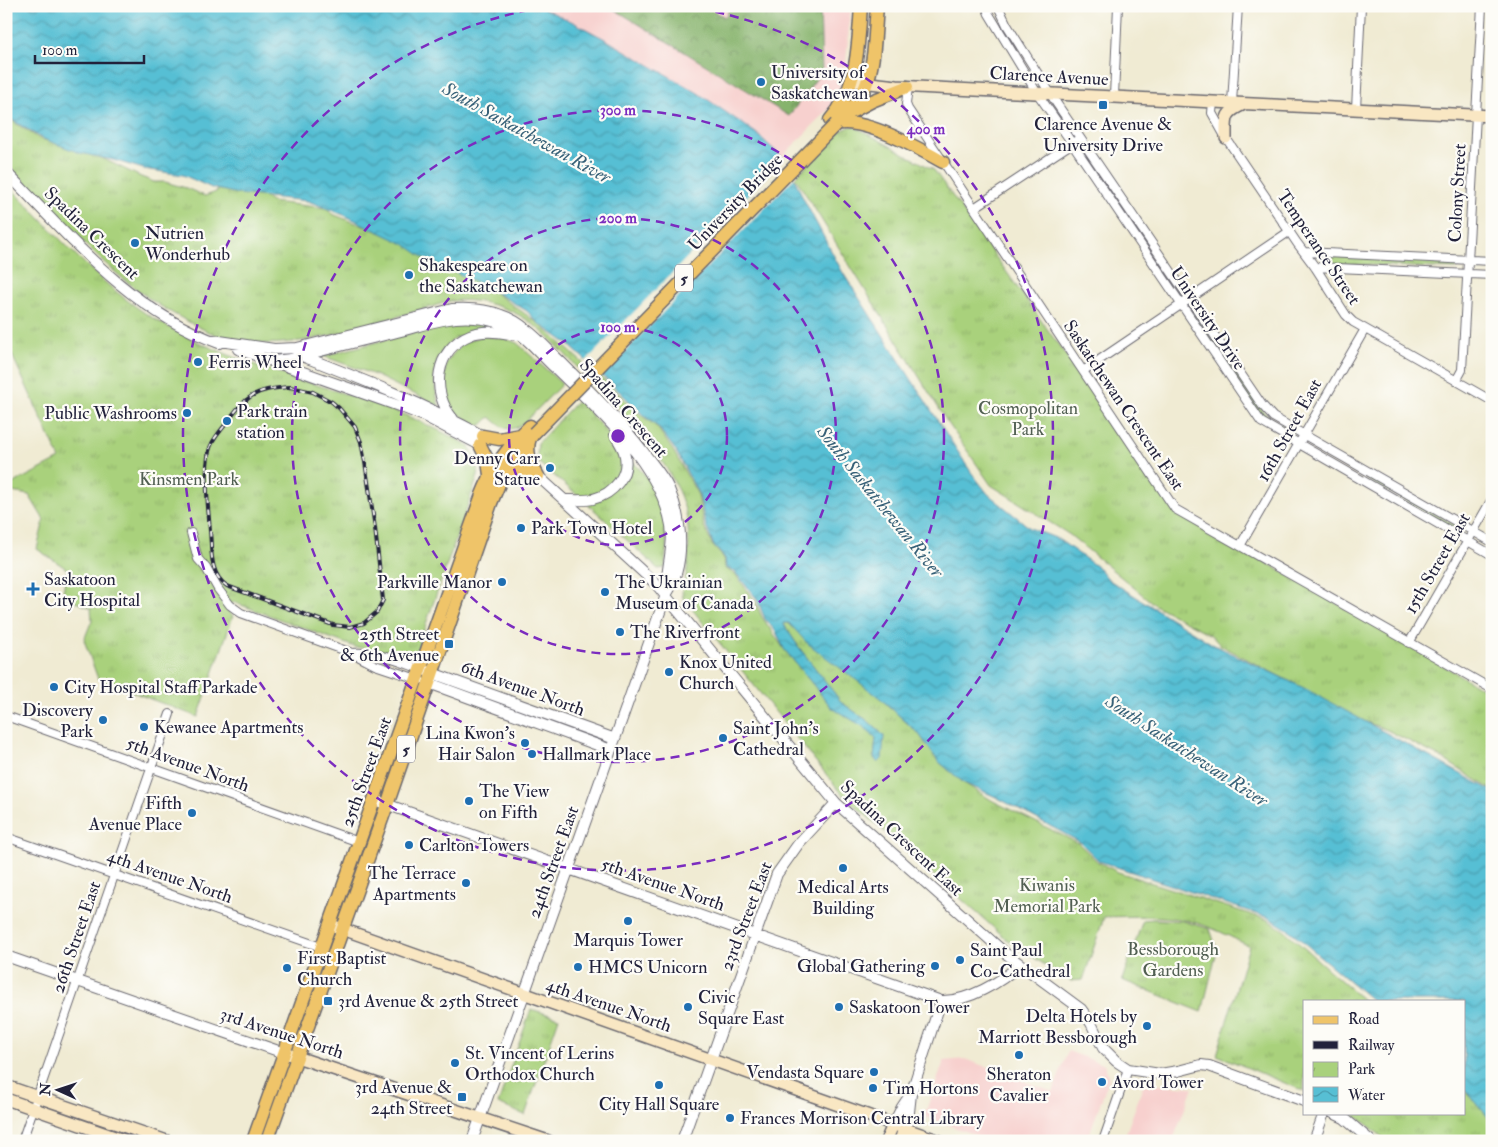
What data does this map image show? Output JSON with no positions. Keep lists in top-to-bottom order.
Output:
{
  "streets": {
    "main road": [
      "Clarence Avenue",
      "University Bridge",
      "5",
      "25th Street East",
      "4th Avenue North",
      "3rd Avenue North"
    ],
    "street": [
      "Colony Street",
      "Spadina Crescent",
      "Temperance Street",
      "University Drive",
      "Saskatchewan Crescent East",
      "16th Street East",
      "15th Street East",
      "6th Avenue North",
      "5th Avenue North",
      "Spadina Crescent East",
      "24th Street East",
      "23rd Street East",
      "26th Street East"
    ]
  },
  "crossings": [
    ["Clarence Avenue", "Colony Street"],
    ["Clarence Avenue", "Temperance Street"],
    ["Clarence Avenue", "5"],
    ["Clarence Avenue", "University Drive"],
    ["Clarence Avenue", "Saskatchewan Crescent East"],
    ["Colony Street", "Temperance Street"],
    ["University Bridge", "5"],
    ["University Bridge", "25th Street East"],
    ["Spadina Crescent", "Spadina Crescent East"],
    ["Spadina Crescent", "24th Street East"],
    ["Temperance Street", "16th Street East"],
    ["University Drive", "16th Street East"],
    ["University Drive", "15th Street East"],
    ["Saskatchewan Crescent East", "16th Street East"],
    ["Saskatchewan Crescent East", "15th Street East"],
    ["6th Avenue North", "25th Street East"],
    ["6th Avenue North", "24th Street East"],
    ["5th Avenue North", "25th Street East"],
    ["5th Avenue North", "24th Street East"],
    ["5th Avenue North", "23rd Street East"],
    ["5th Avenue North", "26th Street East"],
    ["25th Street East", "4th Avenue North"],
    ["25th Street East", "3rd Avenue North"],
    ["Spadina Crescent East", "24th Street East"],
    ["Spadina Crescent East", "23rd Street East"],
    ["24th Street East", "4th Avenue North"],
    ["24th Street East", "3rd Avenue North"],
    ["4th Avenue North", "23rd Street East"],
    ["4th Avenue North", "26th Street East"],
    ["26th Street East", "3rd Avenue North"]
  ],
  "water": ["South Saskatchewan River"],
  "parks": [
    "Cosmopolitan Park",
    "Kinsmen Park",
    "Kiwanis Memorial Park",
    "Bessborough Gardens"
  ],
  "places": {
    "other": [
      "University of Saskatchewan",
      "Nutrien Wonderhub",
      "Shakespeare on the Saskatchewan",
      "Ferris Wheel",
      "Public Washrooms",
      "Park train station",
      "Denny Carr Statue",
      "Park Town Hotel",
      "Parkville Manor",
      "The Ukrainian Museum of Canada",
      "The Riverfront",
      "Knox United Church",
      "City Hospital Staff Parkade",
      "Discovery Park",
      "Kewanee Apartments",
      "Saint John's Cathedral",
      "Lina Kwon's Hair Salon",
      "Hallmark Place",
      "The View on Fifth",
      "Fifth Avenue Place",
      "Carlton Towers",
      "Medical Arts Building",
      "The Terrace Apartments",
      "Marquis Tower",
      "Saint Paul Co-Cathedral",
      "Global Gathering",
      "HMCS Unicorn",
      "First Baptist Church",
      "Civic Square East",
      "Saskatoon Tower",
      "Delta Hotels by Marriott Bessborough",
      "Sheraton Cavalier",
      "St. Vincent of Lerins Orthodox Church",
      "Vendasta Square",
      "Avord Tower",
      "City Hall Square",
      "Tim Hortons",
      "Frances Morrison Central Library"
    ],
    "transit": [
      "Clarence Avenue & University Drive",
      "25th Street & 6th Avenue",
      "3rd Avenue & 25th Street",
      "3rd Avenue & 24th Street"
    ],
    "health": ["Saskatoon City Hospital"]
  },
  "legend": [
    "Road",
    "Railway",
    "Park",
    "Water"
  ],
  "scale_bar": "100 m",
  "north": "left",
  "rings": [
    "300 m",
    "400 m",
    "200 m",
    "100 m"
  ]
}
